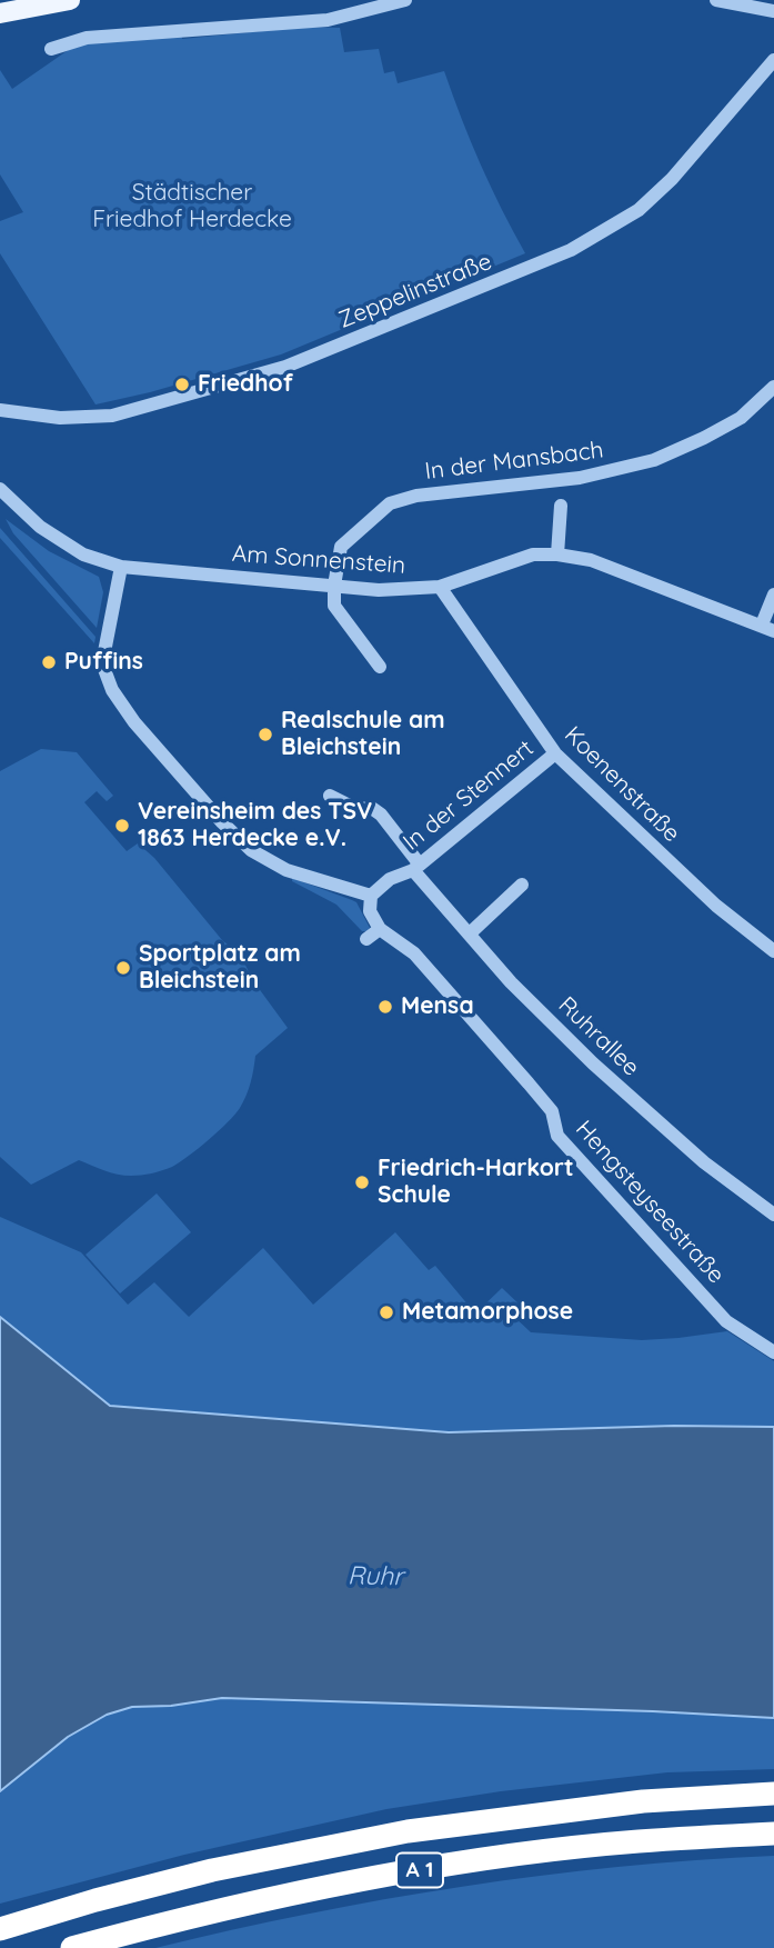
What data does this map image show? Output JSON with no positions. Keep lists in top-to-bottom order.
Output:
{
  "streets": {
    "highway": ["A 1"],
    "street": [
      "Zeppelinstraße",
      "In der Mansbach",
      "Am Sonnenstein",
      "Koenenstraße",
      "In der Stennert",
      "Ruhrallee",
      "Hengsteyseestraße"
    ]
  },
  "crossings": [
    ["In der Mansbach", "Am Sonnenstein"],
    ["Am Sonnenstein", "Koenenstraße"],
    ["Koenenstraße", "In der Stennert"],
    ["In der Stennert", "Ruhrallee"]
  ],
  "water": ["Ruhr"],
  "parks": ["Städtischer Friedhof Herdecke"],
  "places": [
    "Friedhof",
    "Puffins",
    "Realschule am Bleichstein",
    "Vereinsheim des TSV 1863 Herdecke e.V.",
    "Sportplatz am Bleichstein",
    "Mensa",
    "Friedrich-Harkort Schule",
    "Metamorphose"
  ]
}
